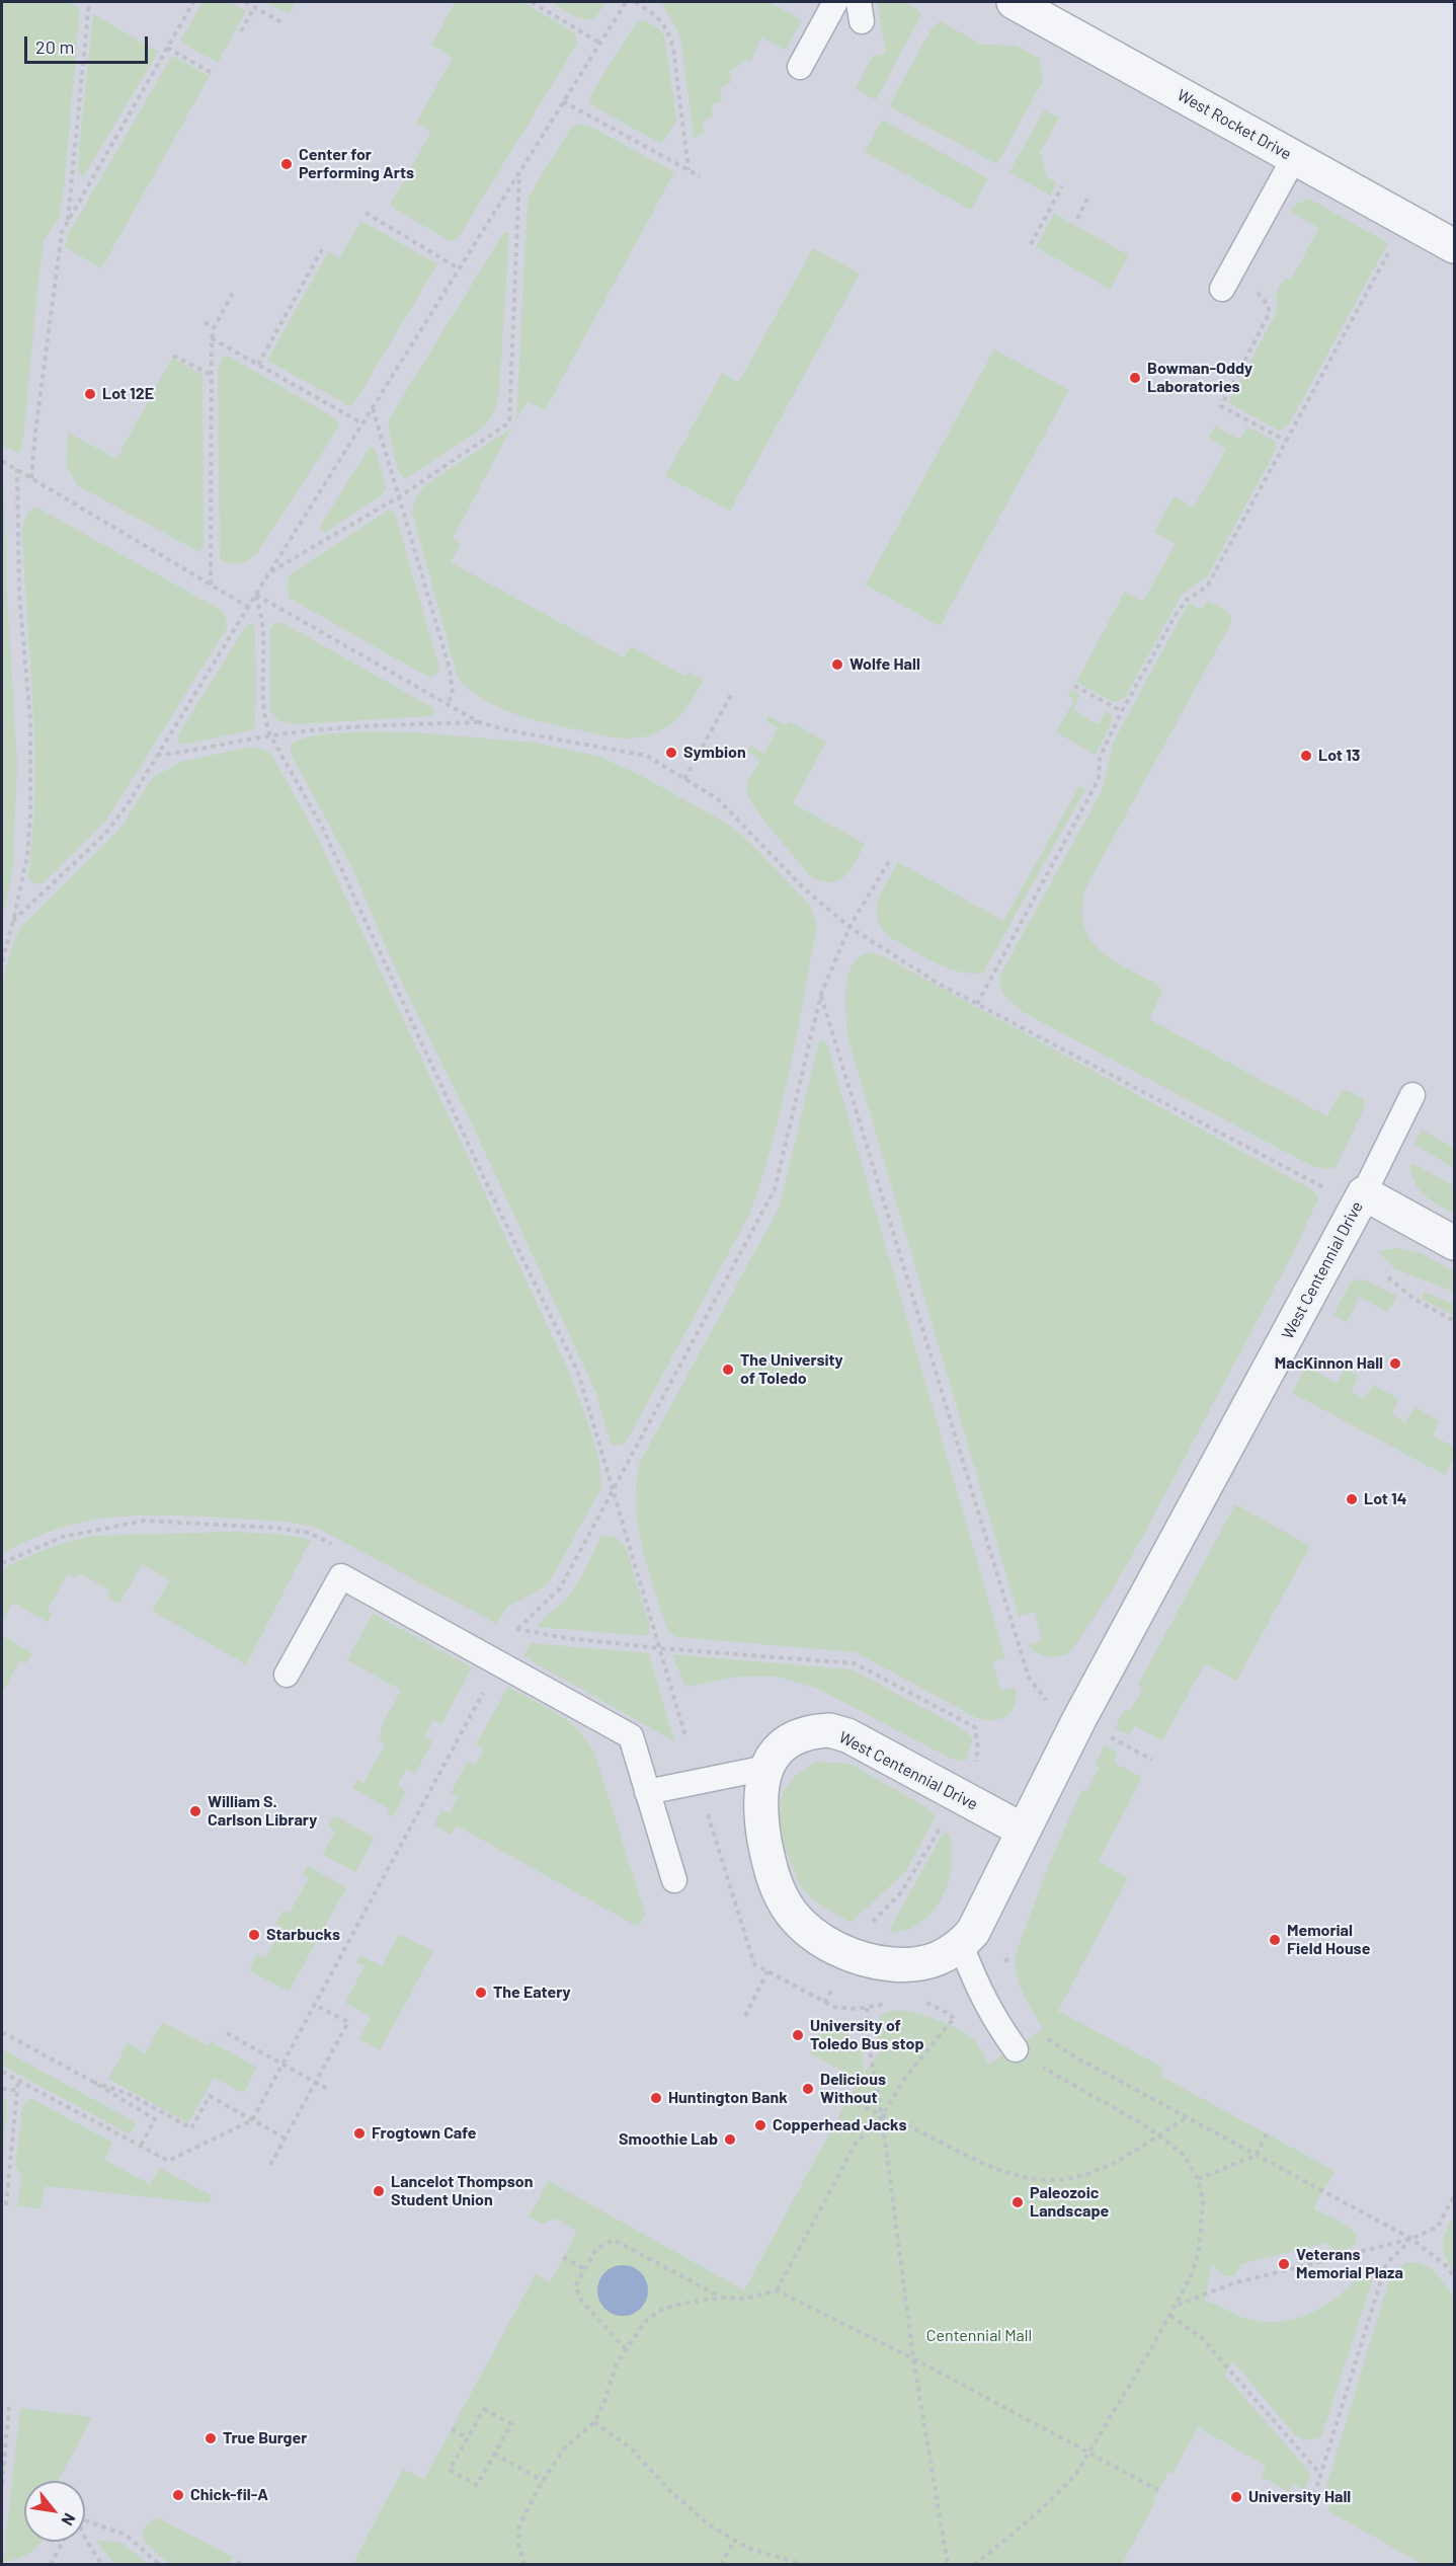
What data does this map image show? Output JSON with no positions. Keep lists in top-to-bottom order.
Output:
{
  "streets": {
    "street": ["West Rocket Drive", "West Centennial Drive"]
  },
  "parks": ["Centennial Mall"],
  "places": [
    "Center for Performing Arts",
    "Bowman-Oddy Laboratories",
    "Lot 12E",
    "Wolfe Hall",
    "Symbion",
    "Lot 13",
    "MacKinnon Hall",
    "The University of Toledo",
    "Lot 14",
    "William S. Carlson Library",
    "Starbucks",
    "Memorial Field House",
    "The Eatery",
    "University of Toledo Bus stop",
    "Delicious Without",
    "Huntington Bank",
    "Copperhead Jacks",
    "Frogtown Cafe",
    "Smoothie Lab",
    "Lancelot Thompson Student Union",
    "Paleozoic Landscape",
    "Veterans Memorial Plaza",
    "True Burger",
    "Chick-fil-A",
    "University Hall"
  ],
  "scale_bar": "20 m",
  "north": "bottom right"
}
